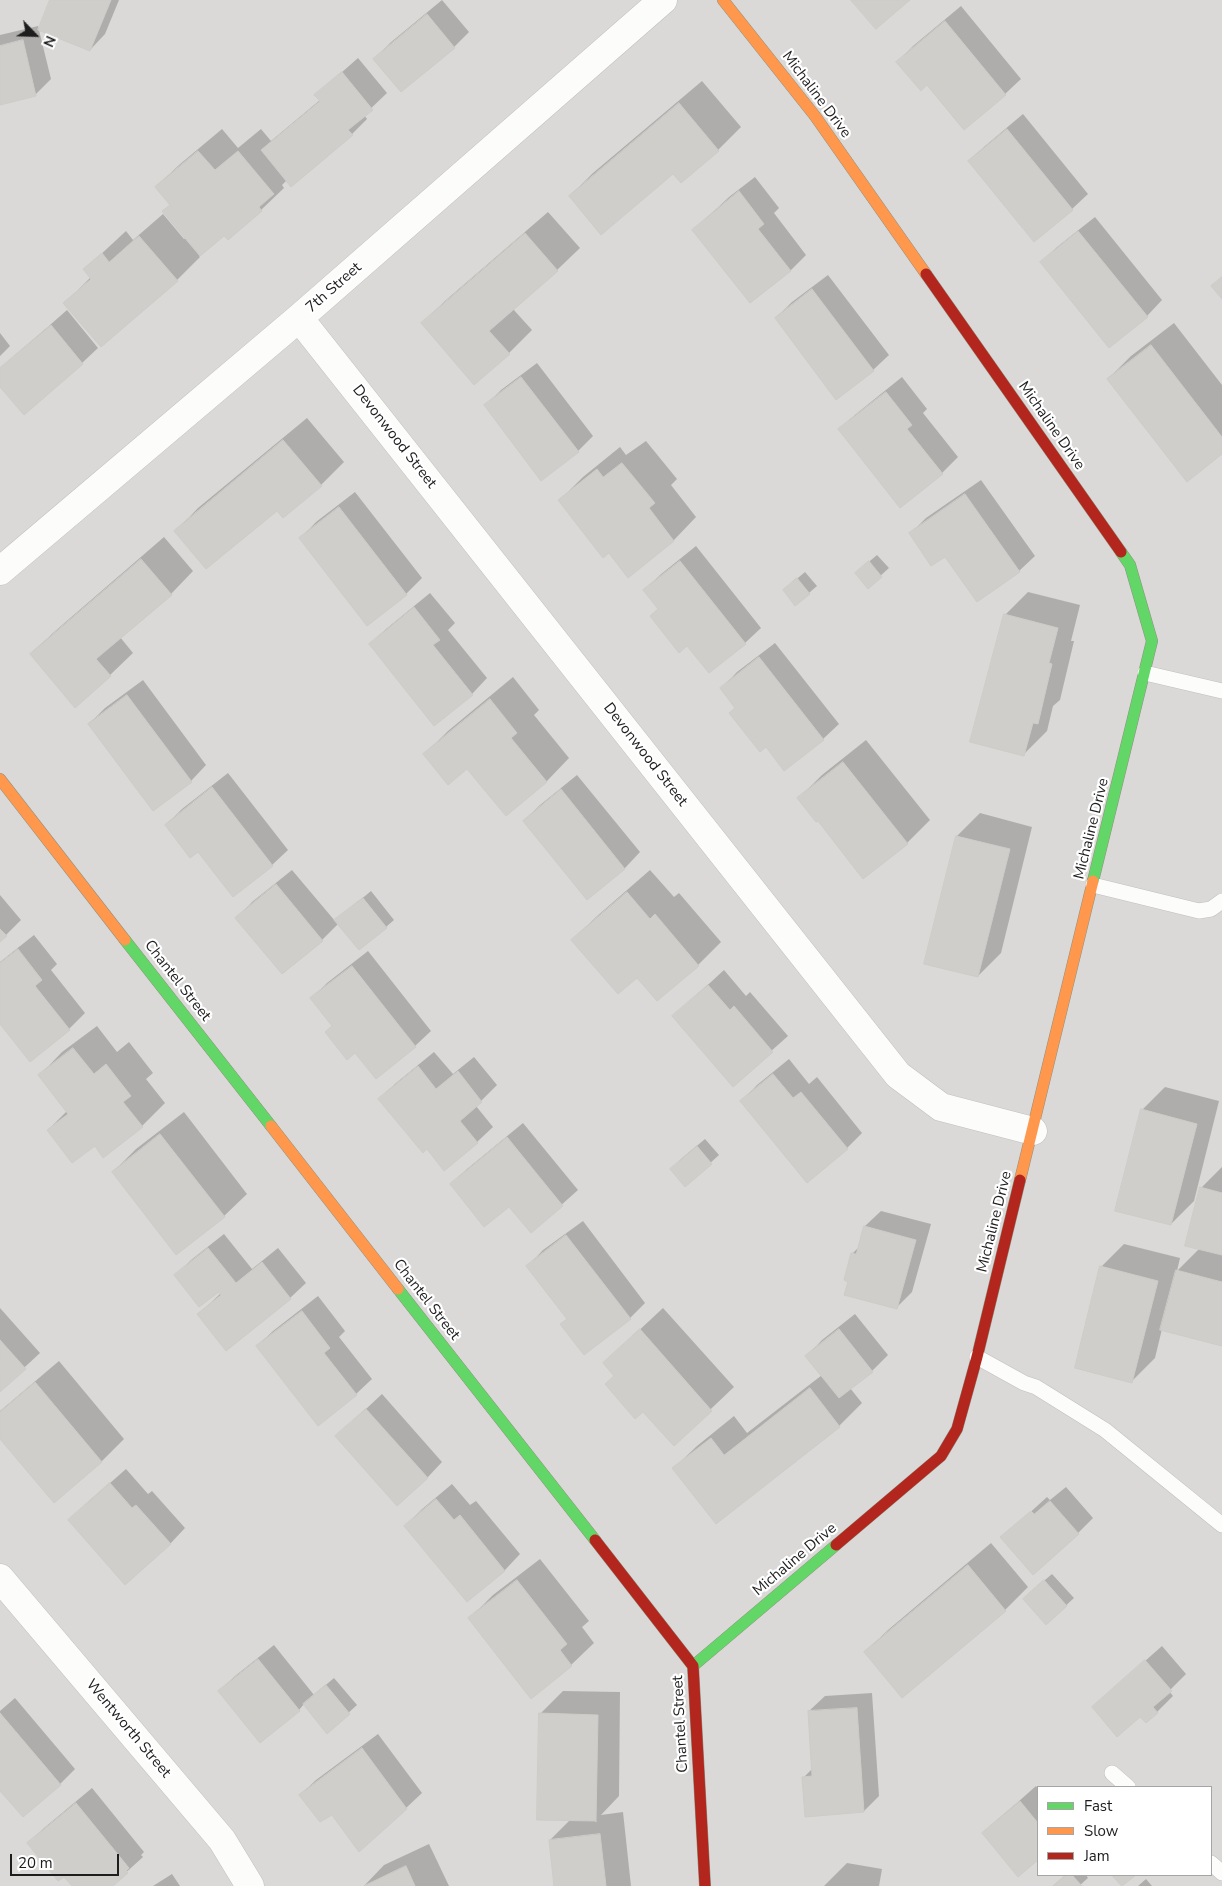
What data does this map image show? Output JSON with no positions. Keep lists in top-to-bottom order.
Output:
{
  "streets": {
    "street": [
      "Michaline Drive",
      "7th Street",
      "Devonwood Street",
      "Chantel Street",
      "Wentworth Street"
    ]
  },
  "crossings": [
    ["Michaline Drive", "Devonwood Street"],
    ["Michaline Drive", "Chantel Street"],
    ["7th Street", "Devonwood Street"]
  ],
  "legend": ["Fast", "Slow", "Jam"],
  "scale_bar": "20 m",
  "north": "bottom right"
}
